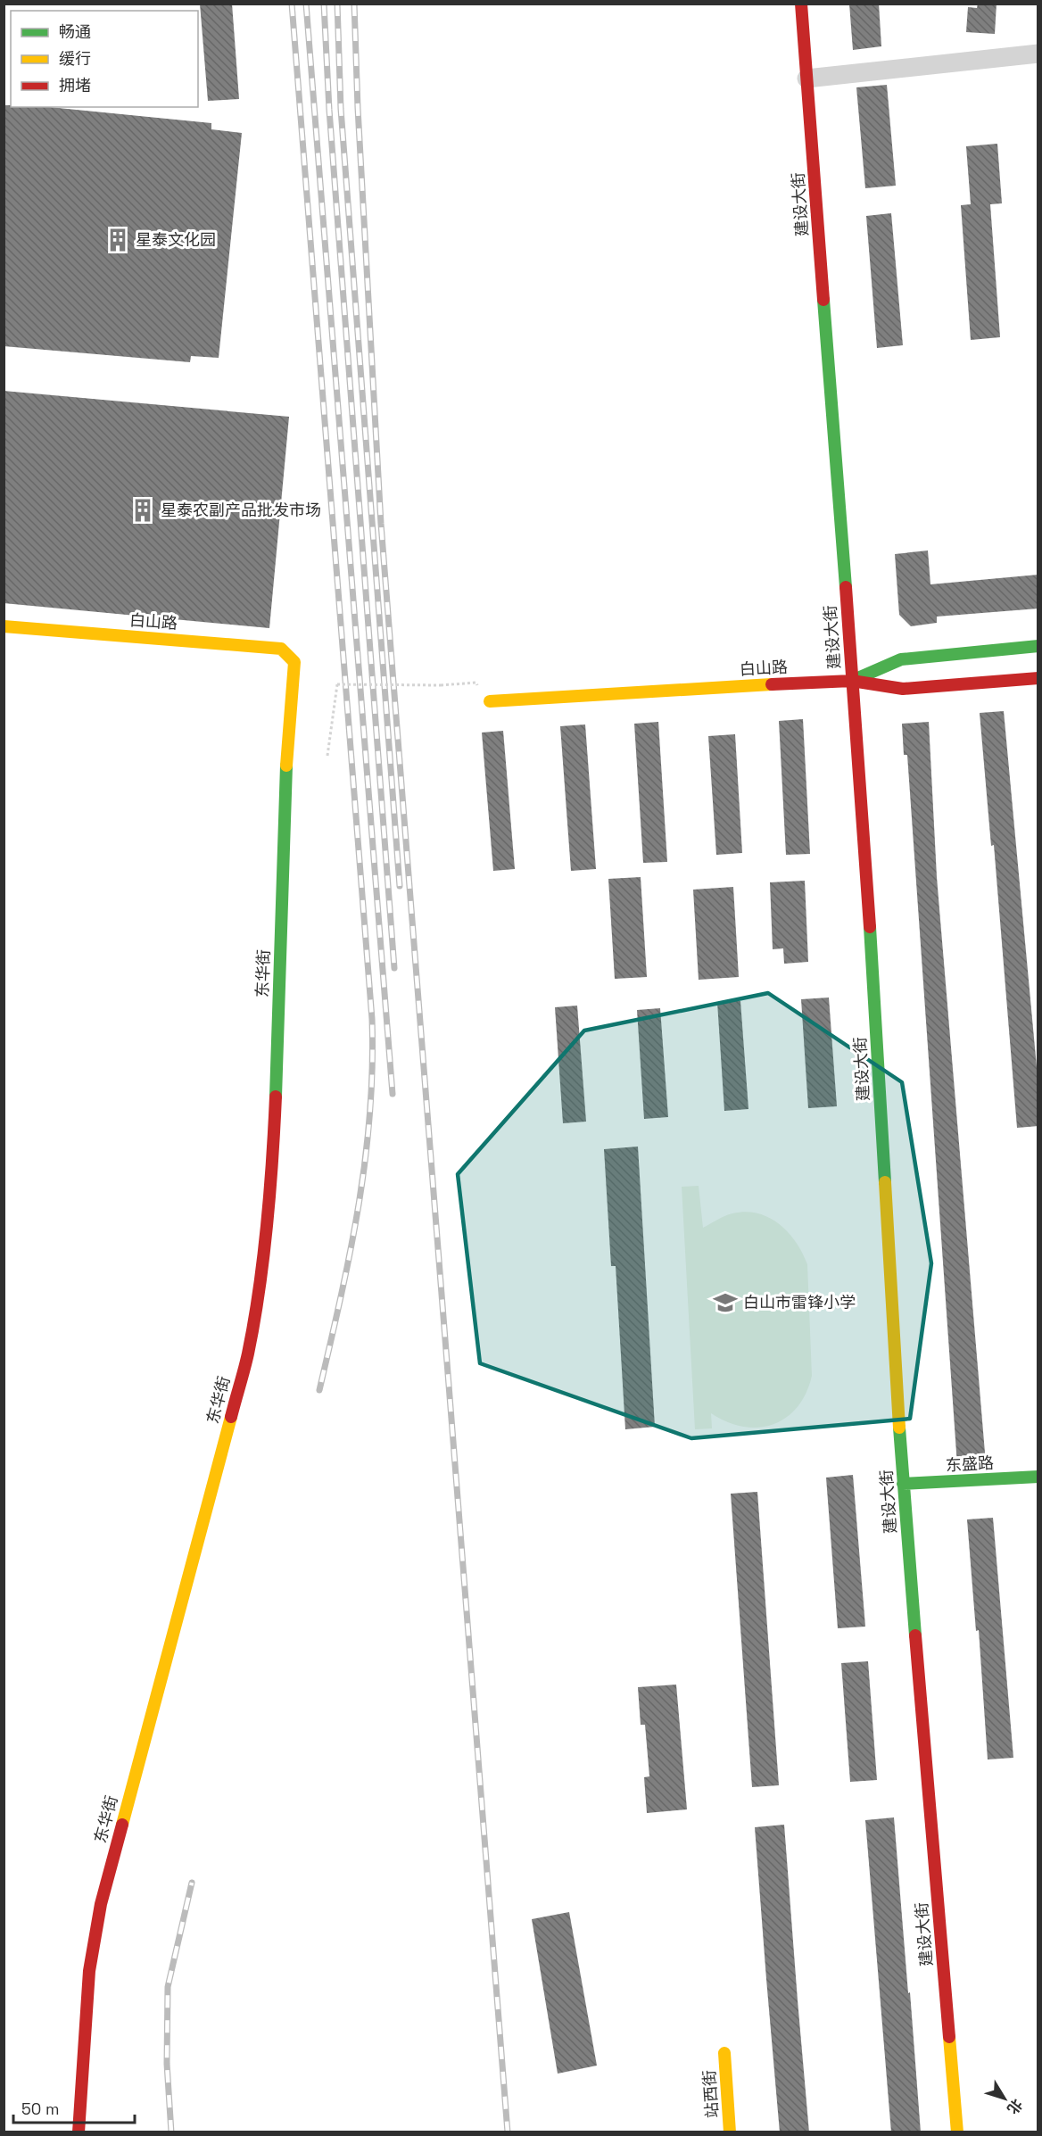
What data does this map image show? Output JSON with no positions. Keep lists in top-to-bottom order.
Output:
{
  "streets": {
    "street": [
      "建设大街",
      "白山路",
      "东华街",
      "东盛路",
      "站西街"
    ]
  },
  "crossings": [
    ["建设大街", "白山路"],
    ["建设大街", "东盛路"],
    ["白山路", "东华街"]
  ],
  "places": {
    "building": ["星泰文化园", "星泰农副产品批发市场"],
    "school or university": ["白山市雷锋小学"]
  },
  "legend": ["畅通", "缓行", "拥堵"],
  "scale_bar": "50 m",
  "north": "bottom right"
}
